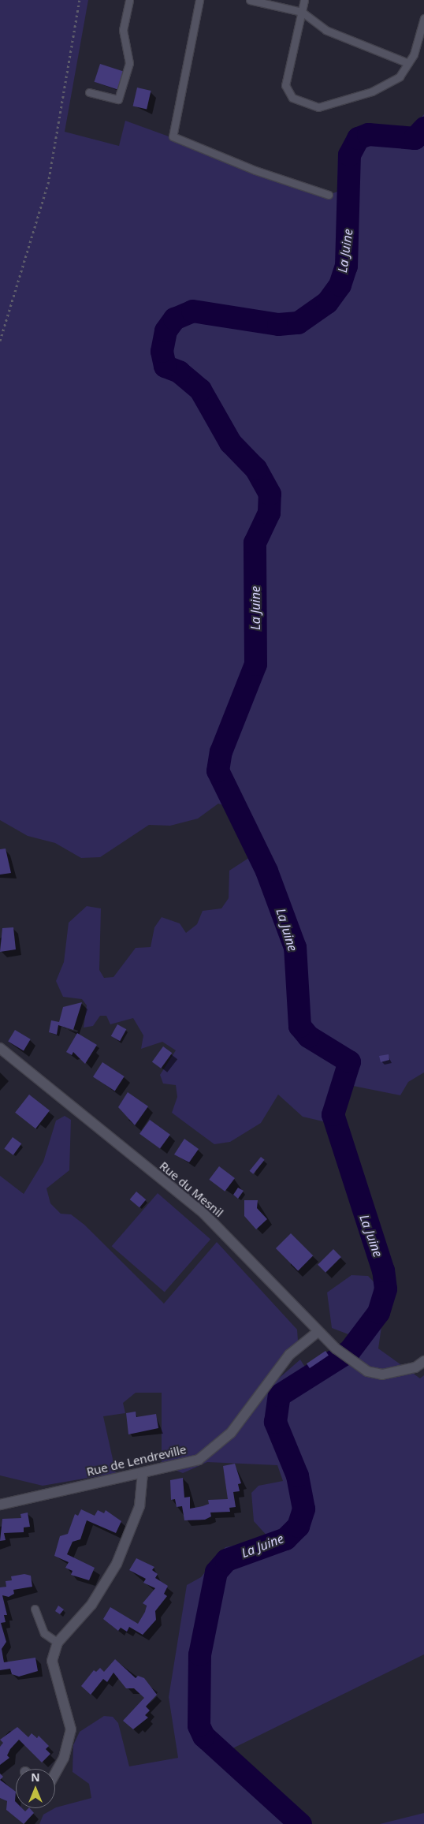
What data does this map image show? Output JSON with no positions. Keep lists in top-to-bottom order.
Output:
{
  "streets": {
    "street": ["Rue du Mesnil", "Rue de Lendreville"]
  },
  "crossings": [
    ["Rue du Mesnil", "Rue de Lendreville"]
  ],
  "water": ["La Juine"],
  "north": "top"
}
